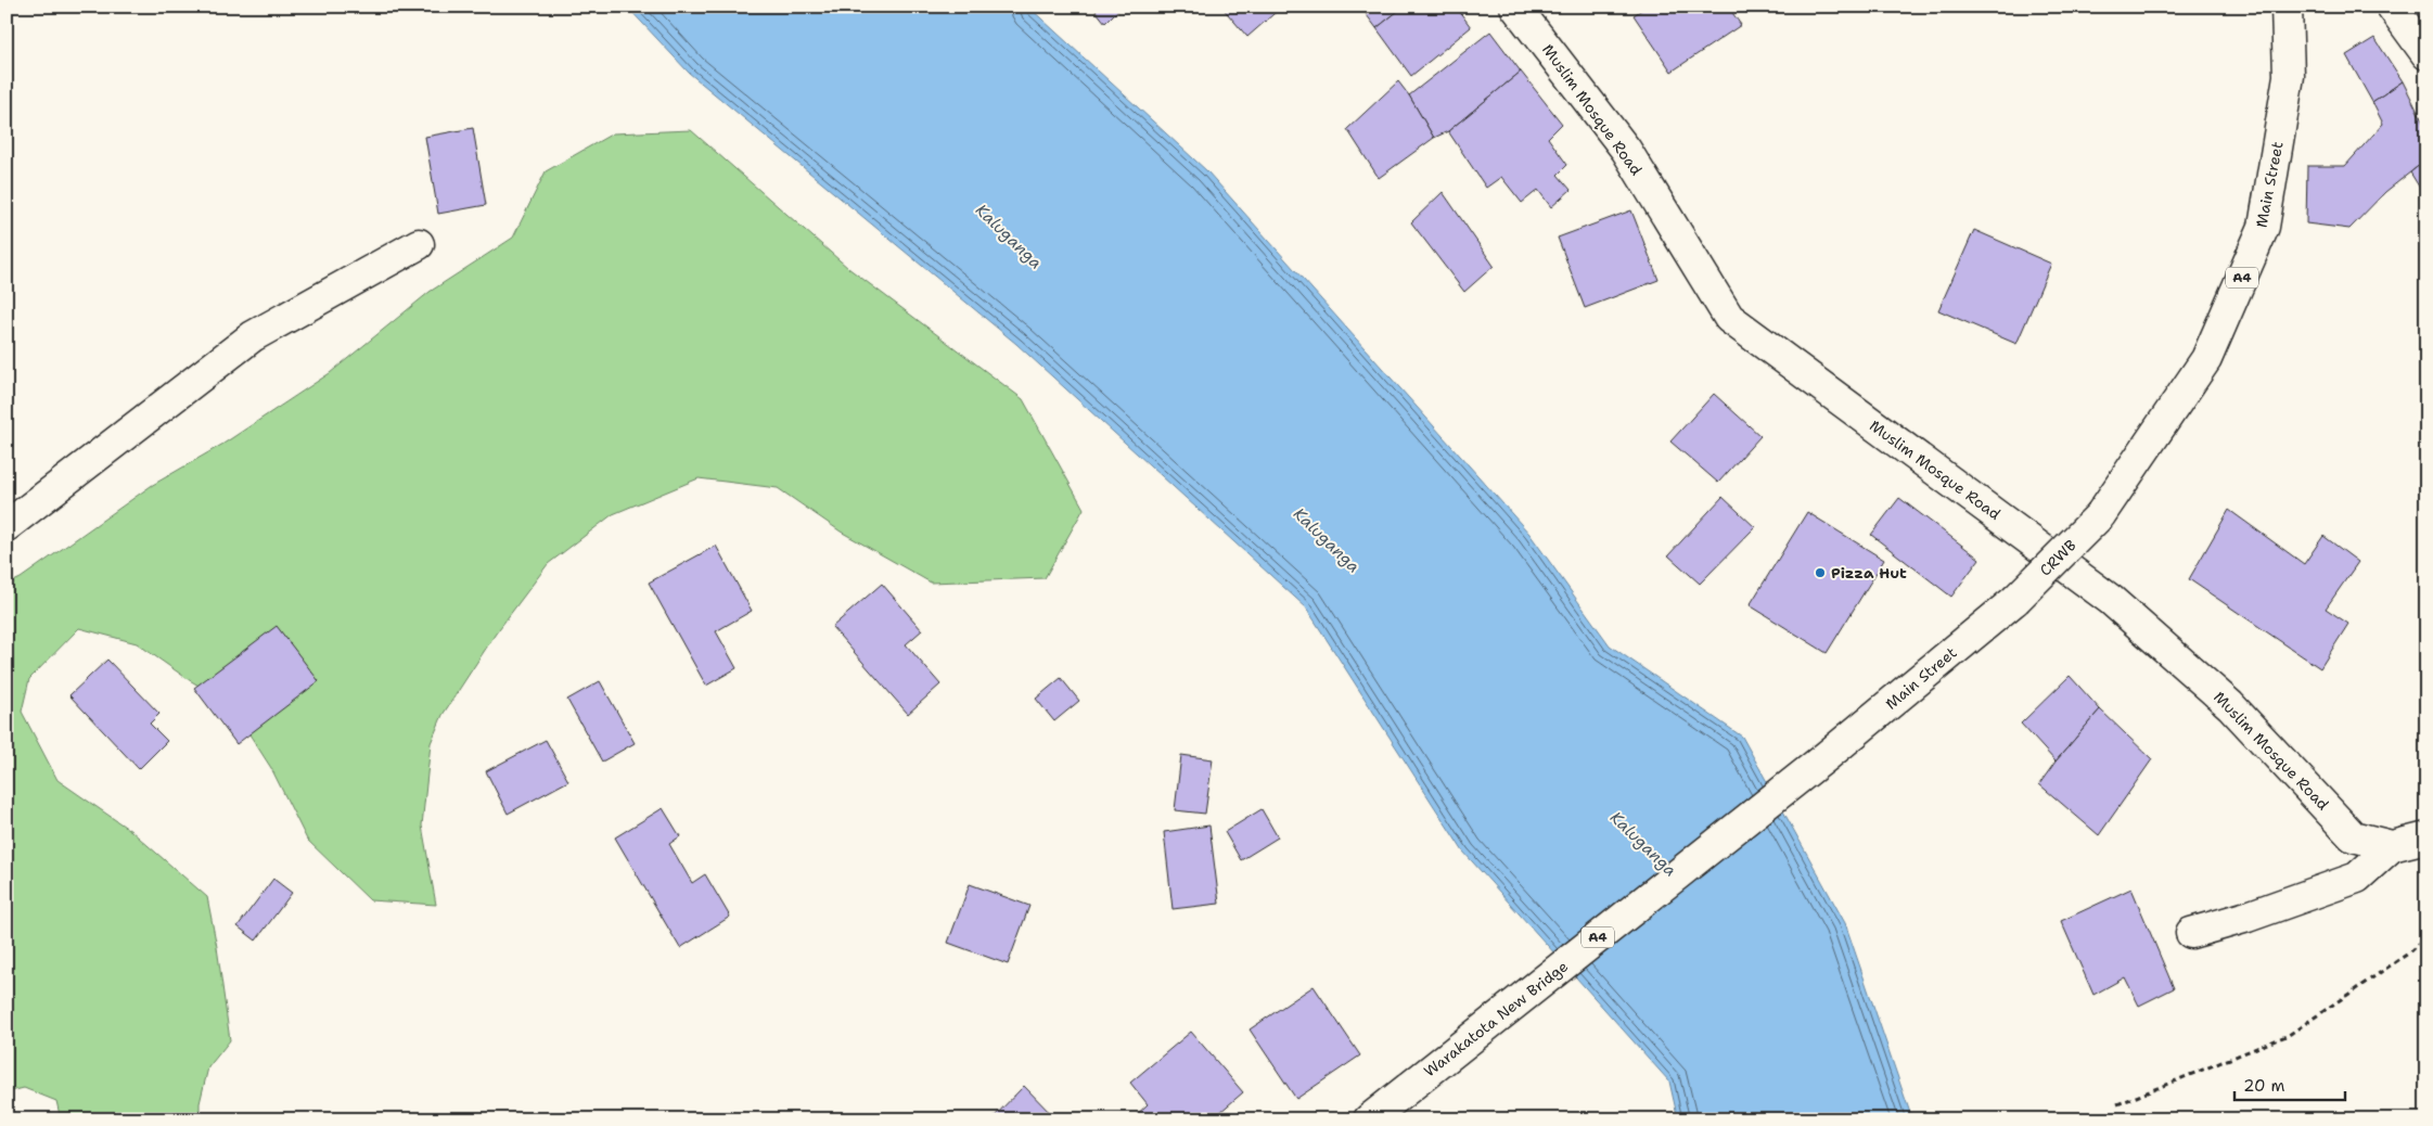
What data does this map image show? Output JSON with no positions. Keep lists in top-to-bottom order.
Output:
{
  "streets": {
    "main road": [
      "Muslim Mosque Road",
      "Main Street",
      "A4",
      "CRWB",
      "Warakatota New Bridge"
    ]
  },
  "crossings": [
    ["Main Street", "CRWB"],
    ["Main Street", "Warakatota New Bridge"]
  ],
  "water": ["Kaluganga"],
  "places": ["Pizza Hut"],
  "scale_bar": "20 m"
}
